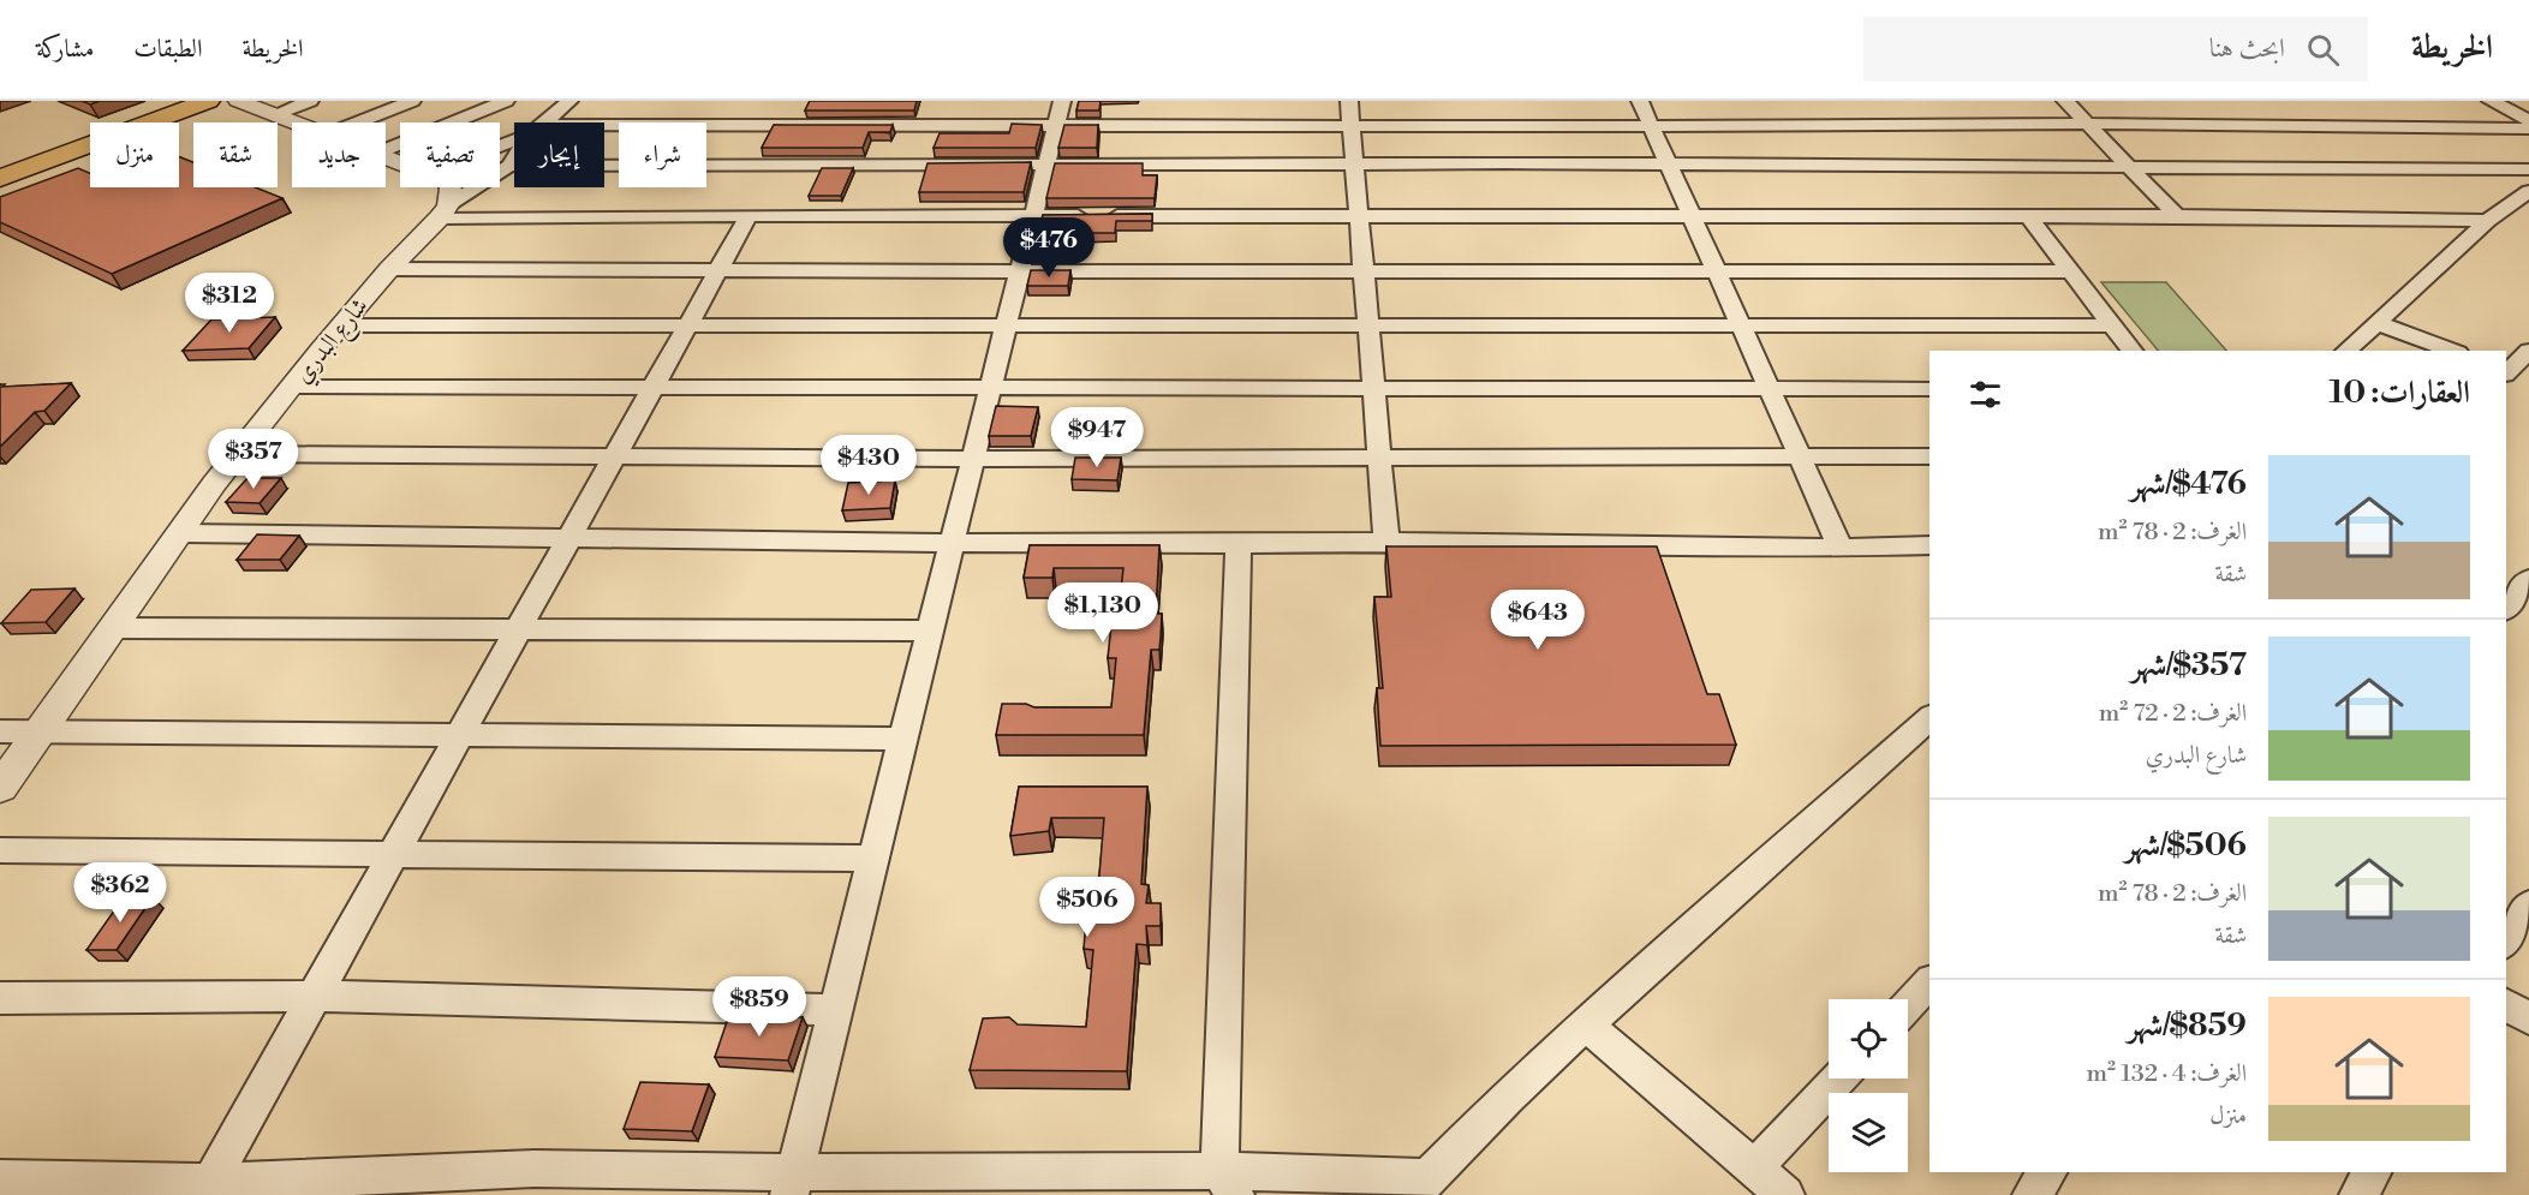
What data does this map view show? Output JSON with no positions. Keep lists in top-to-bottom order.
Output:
{
  "streets": {
    "street": ["شارع البدري"]
  },
  "page": {
    "header": "الخريطة",
    "search": "ابحث هنا",
    "nav": ["الخريطة", "الطبقات", "مشاركة"],
    "chip": [
      "شراء",
      "إيجار",
      "تصفية",
      "جديد",
      "شقة",
      "منزل"
    ],
    "price": [
      "$476",
      "$312",
      "$947",
      "$357",
      "$430",
      "$1,130",
      "$643",
      "$362",
      "$506",
      "$859"
    ],
    "heading": "العقارات: 10",
    "list": [
      {
        "name": "$476/شهر",
        "note": "الغرف: 2 · 78 m² · شقة"
      },
      {
        "name": "$357/شهر",
        "note": "الغرف: 2 · 72 m² · شارع البدري"
      },
      {
        "name": "$506/شهر",
        "note": "الغرف: 2 · 78 m² · شقة"
      },
      {
        "name": "$859/شهر",
        "note": "الغرف: 4 · 132 m² · منزل"
      }
    ]
  }
}
